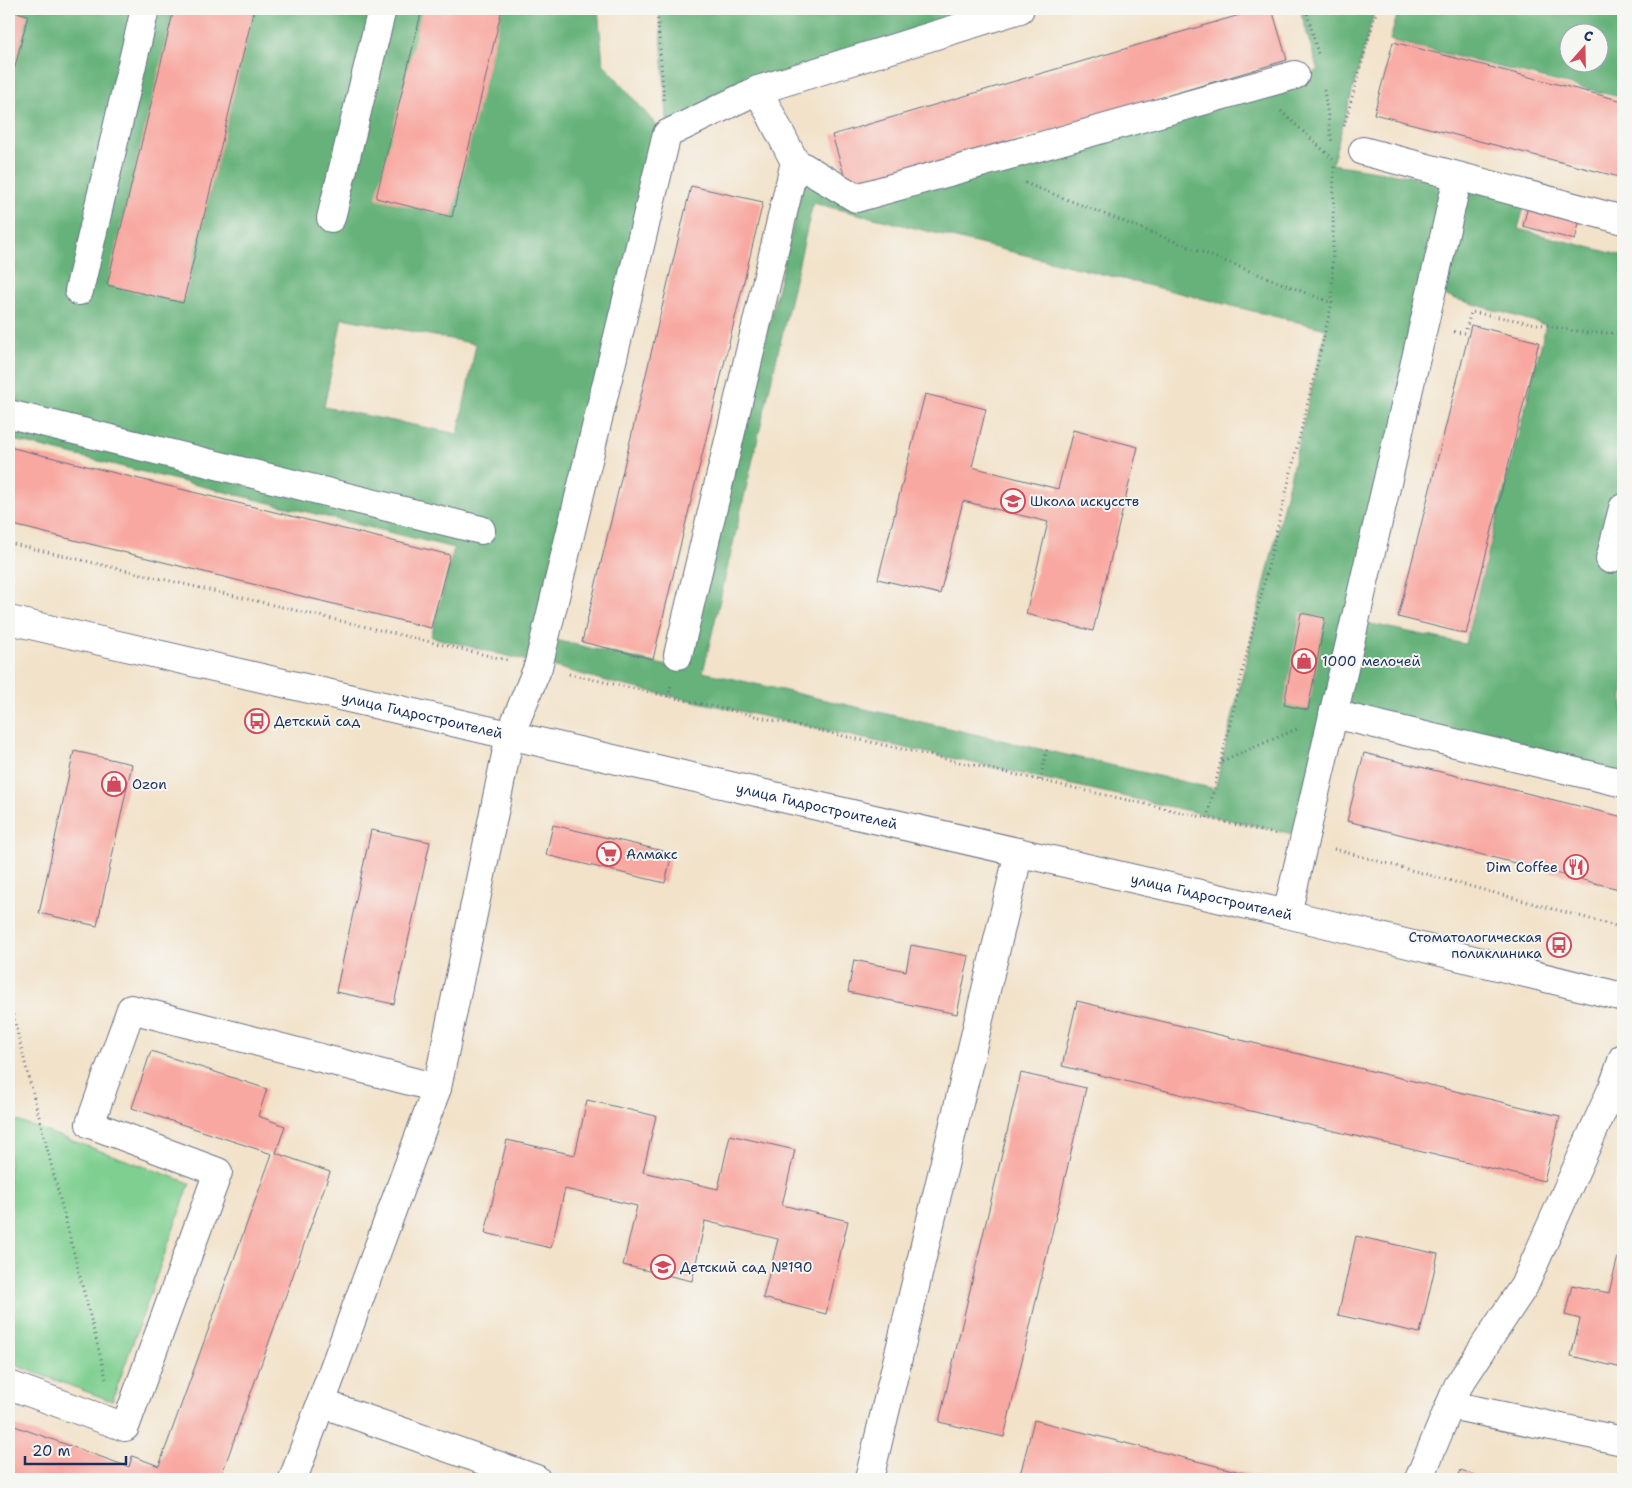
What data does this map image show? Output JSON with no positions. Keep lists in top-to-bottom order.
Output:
{
  "streets": {
    "street": ["улица Гидростроителей"]
  },
  "places": {
    "school or university": ["Школа искусств", "Детский сад №190"],
    "shop": ["1000 мелочей", "Ozon"],
    "bus stop": ["Детский сад", "Стоматологическая поликлиника"],
    "supermarket": ["Алмакс"],
    "restaurant": ["Dim Coffee"]
  },
  "scale_bar": "20 m",
  "north": "top"
}
